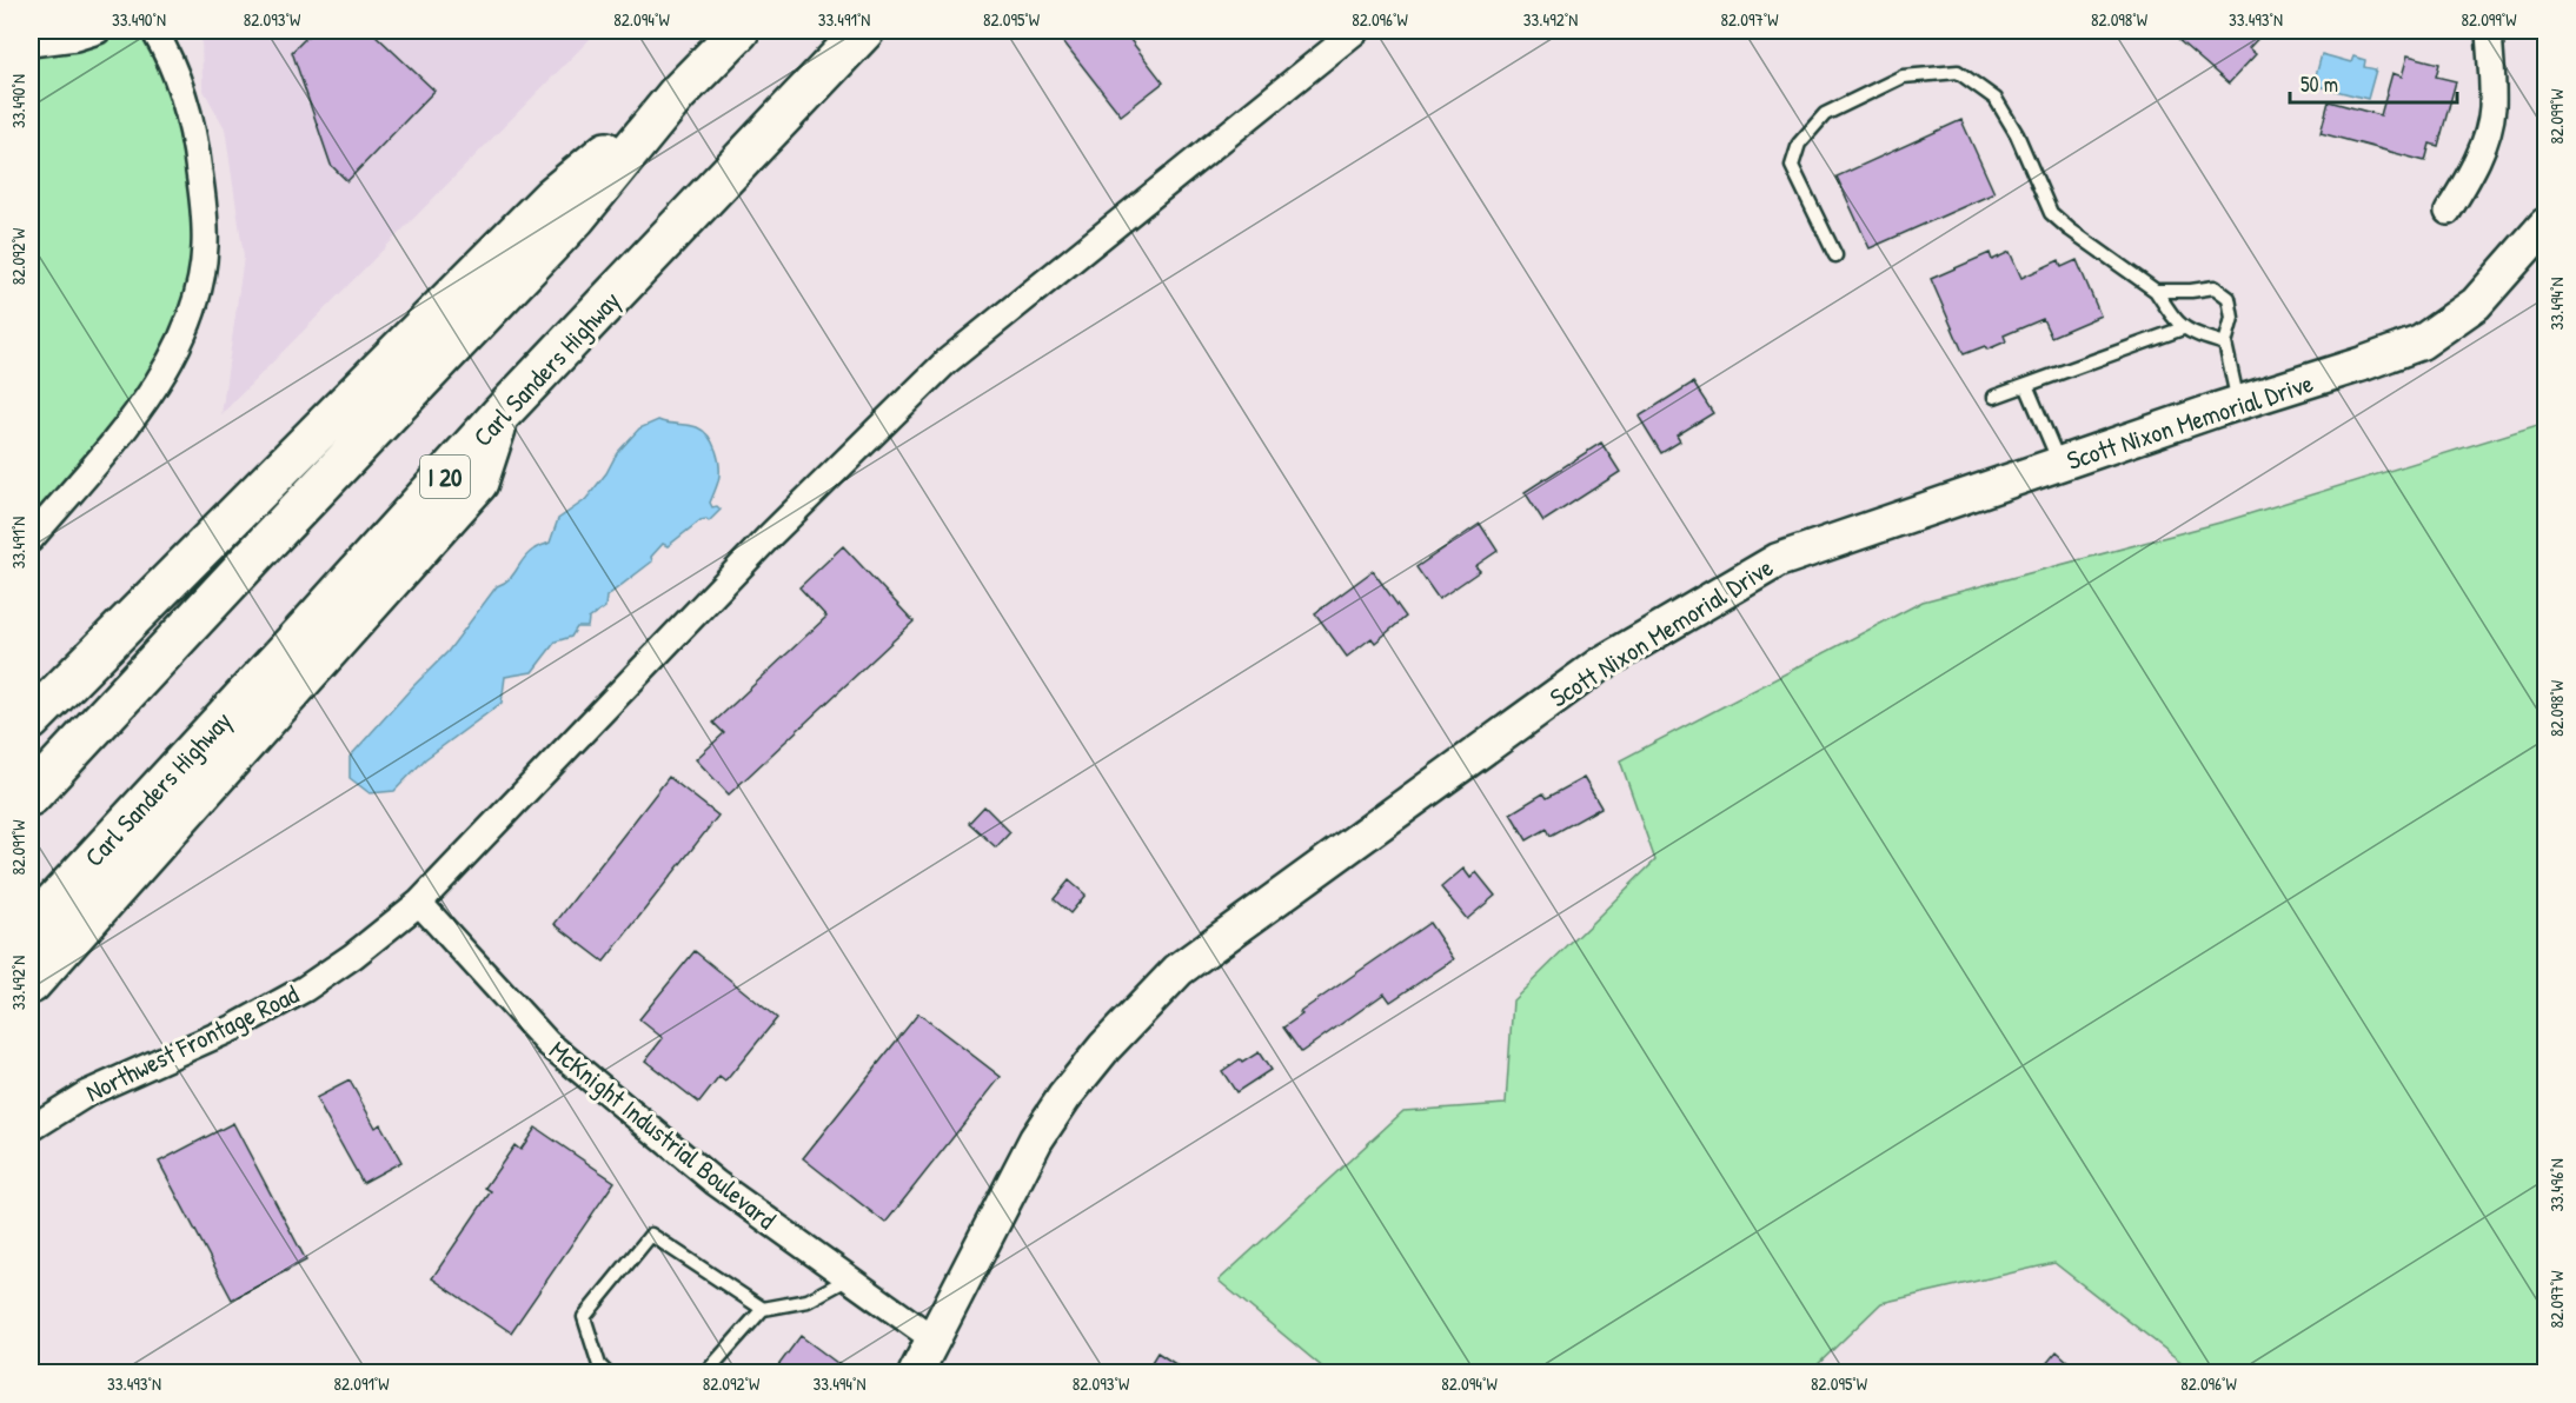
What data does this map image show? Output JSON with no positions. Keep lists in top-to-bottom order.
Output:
{
  "streets": {
    "highway": ["Carl Sanders Highway", "I 20"],
    "main road": ["Scott Nixon Memorial Drive"],
    "street": ["Northwest Frontage Road", "McKnight Industrial Boulevard"]
  },
  "crossings": [
    ["Scott Nixon Memorial Drive", "McKnight Industrial Boulevard"],
    ["Northwest Frontage Road", "McKnight Industrial Boulevard"]
  ],
  "scale_bar": "50 m",
  "coordinates": [
    "33.490°N",
    "82.093°W",
    "82.094°W",
    "33.491°N",
    "82.095°W",
    "82.096°W",
    "33.492°N",
    "82.097°W",
    "82.098°W",
    "33.493°N",
    "82.099°W",
    "82.092°W",
    "33.494°N",
    "82.091°W",
    "33.496°N"
  ]
}
